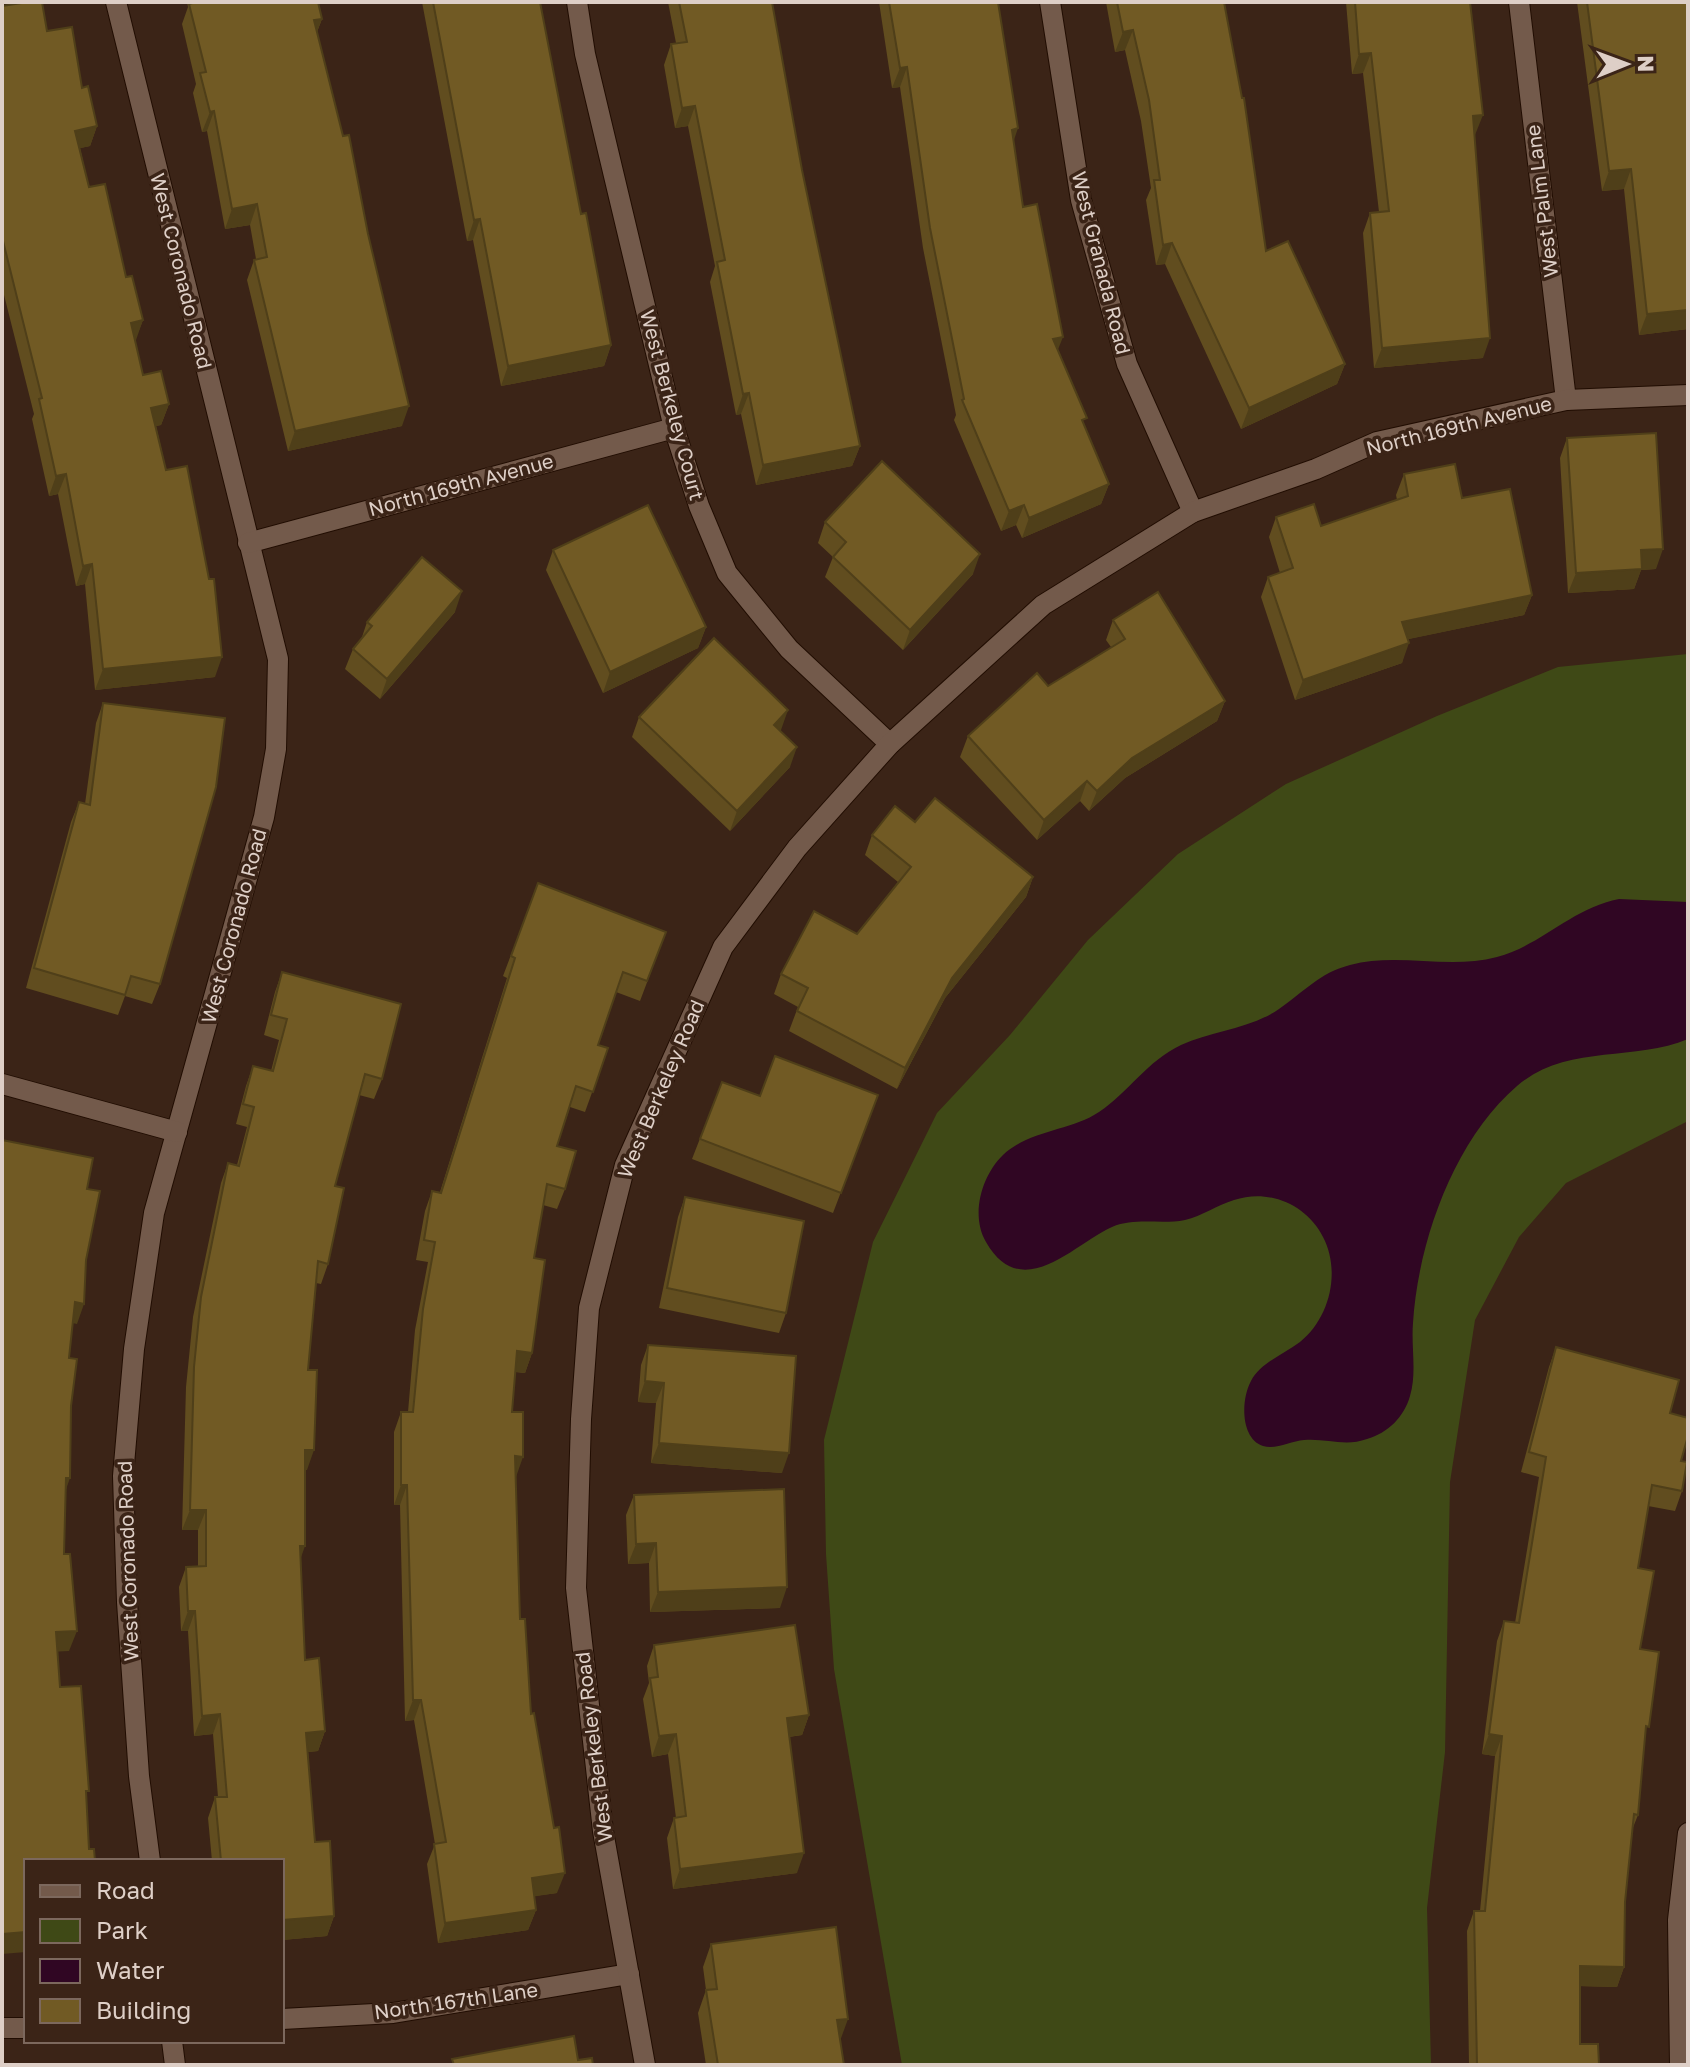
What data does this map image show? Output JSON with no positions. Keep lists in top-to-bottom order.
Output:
{
  "streets": {
    "street": [
      "West Palm Lane",
      "West Granada Road",
      "West Coronado Road",
      "West Berkeley Court",
      "North 169th Avenue",
      "West Berkeley Road",
      "North 167th Lane"
    ]
  },
  "crossings": [
    ["West Palm Lane", "North 169th Avenue"],
    ["West Granada Road", "North 169th Avenue"],
    ["West Granada Road", "West Berkeley Road"],
    ["West Coronado Road", "North 169th Avenue"],
    ["West Berkeley Court", "North 169th Avenue"],
    ["West Berkeley Court", "West Berkeley Road"],
    ["North 169th Avenue", "West Berkeley Road"],
    ["West Berkeley Road", "North 167th Lane"]
  ],
  "legend": [
    "Road",
    "Park",
    "Water",
    "Building"
  ],
  "north": "right"
}
